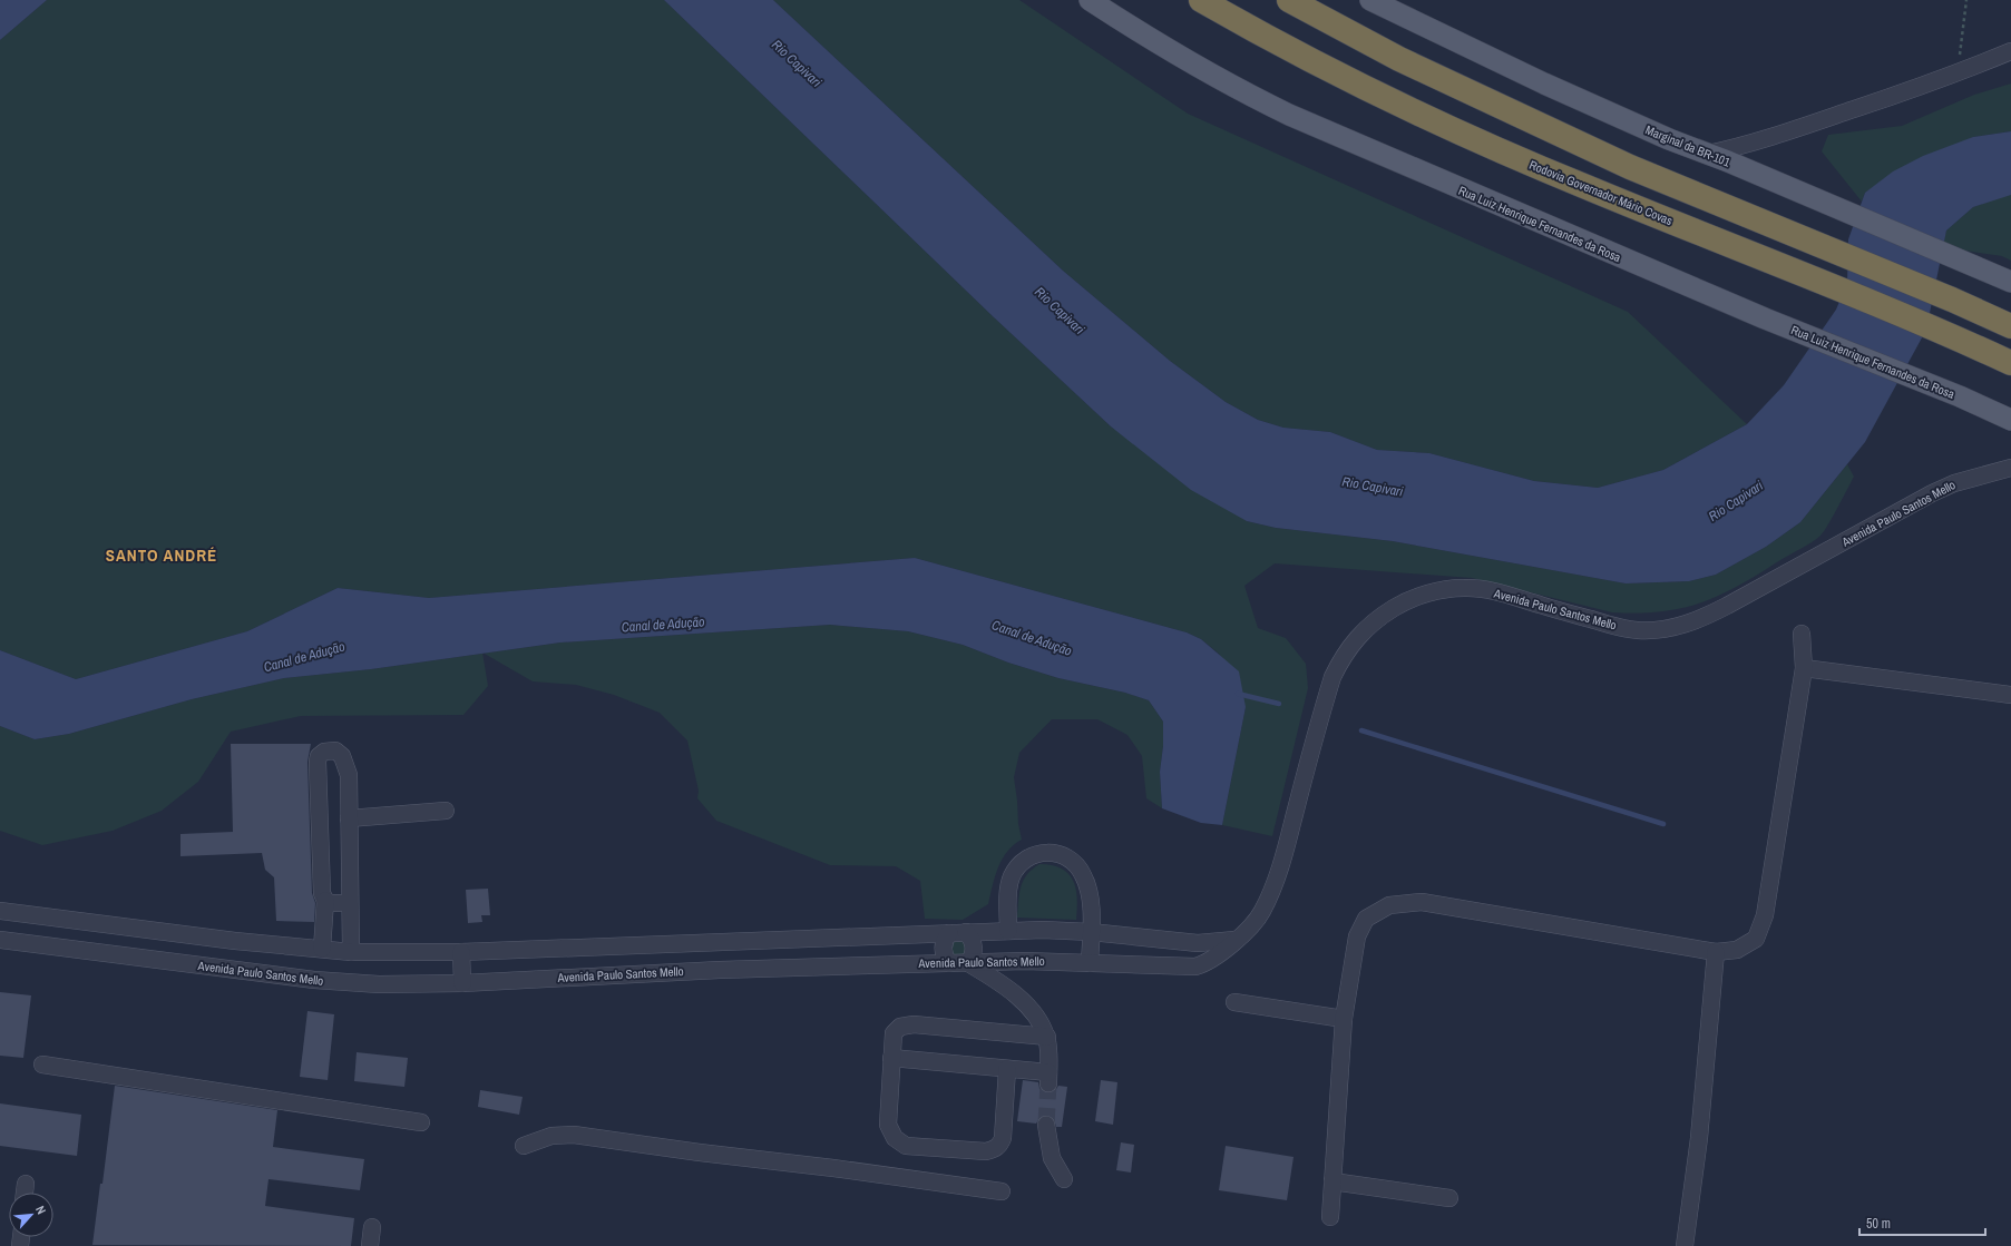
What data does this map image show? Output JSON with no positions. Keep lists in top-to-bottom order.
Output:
{
  "streets": {
    "highway": ["Rodovia Governador Mário Covas"],
    "main road": ["Marginal da BR-101", "Rua Luiz Henrique Fernandes da Rosa"],
    "street": ["Avenida Paulo Santos Mello"]
  },
  "districts": ["SANTO ANDRÉ"],
  "water": ["Rio Capivari", "Canal de Adução"],
  "scale_bar": "50 m",
  "north": "top right"
}
